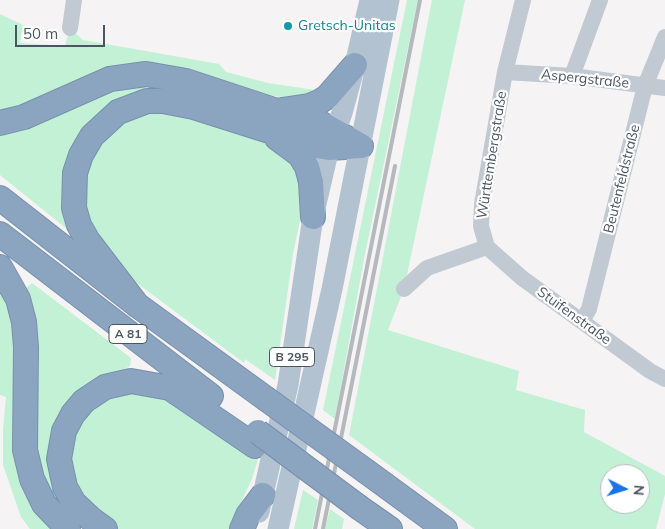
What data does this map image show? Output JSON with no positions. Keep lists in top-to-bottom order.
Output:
{
  "streets": {
    "highway": ["A 81"],
    "main road": ["B 295"],
    "street": [
      "Aspergstraße",
      "Württembergstraße",
      "Beutenfeldstraße",
      "Stuifenstraße"
    ]
  },
  "crossings": [
    ["Aspergstraße", "Württembergstraße"],
    ["Aspergstraße", "Beutenfeldstraße"],
    ["Württembergstraße", "Stuifenstraße"],
    ["Beutenfeldstraße", "Stuifenstraße"]
  ],
  "places": ["Gretsch-Unitas"],
  "scale_bar": "50 m",
  "north": "right"
}
